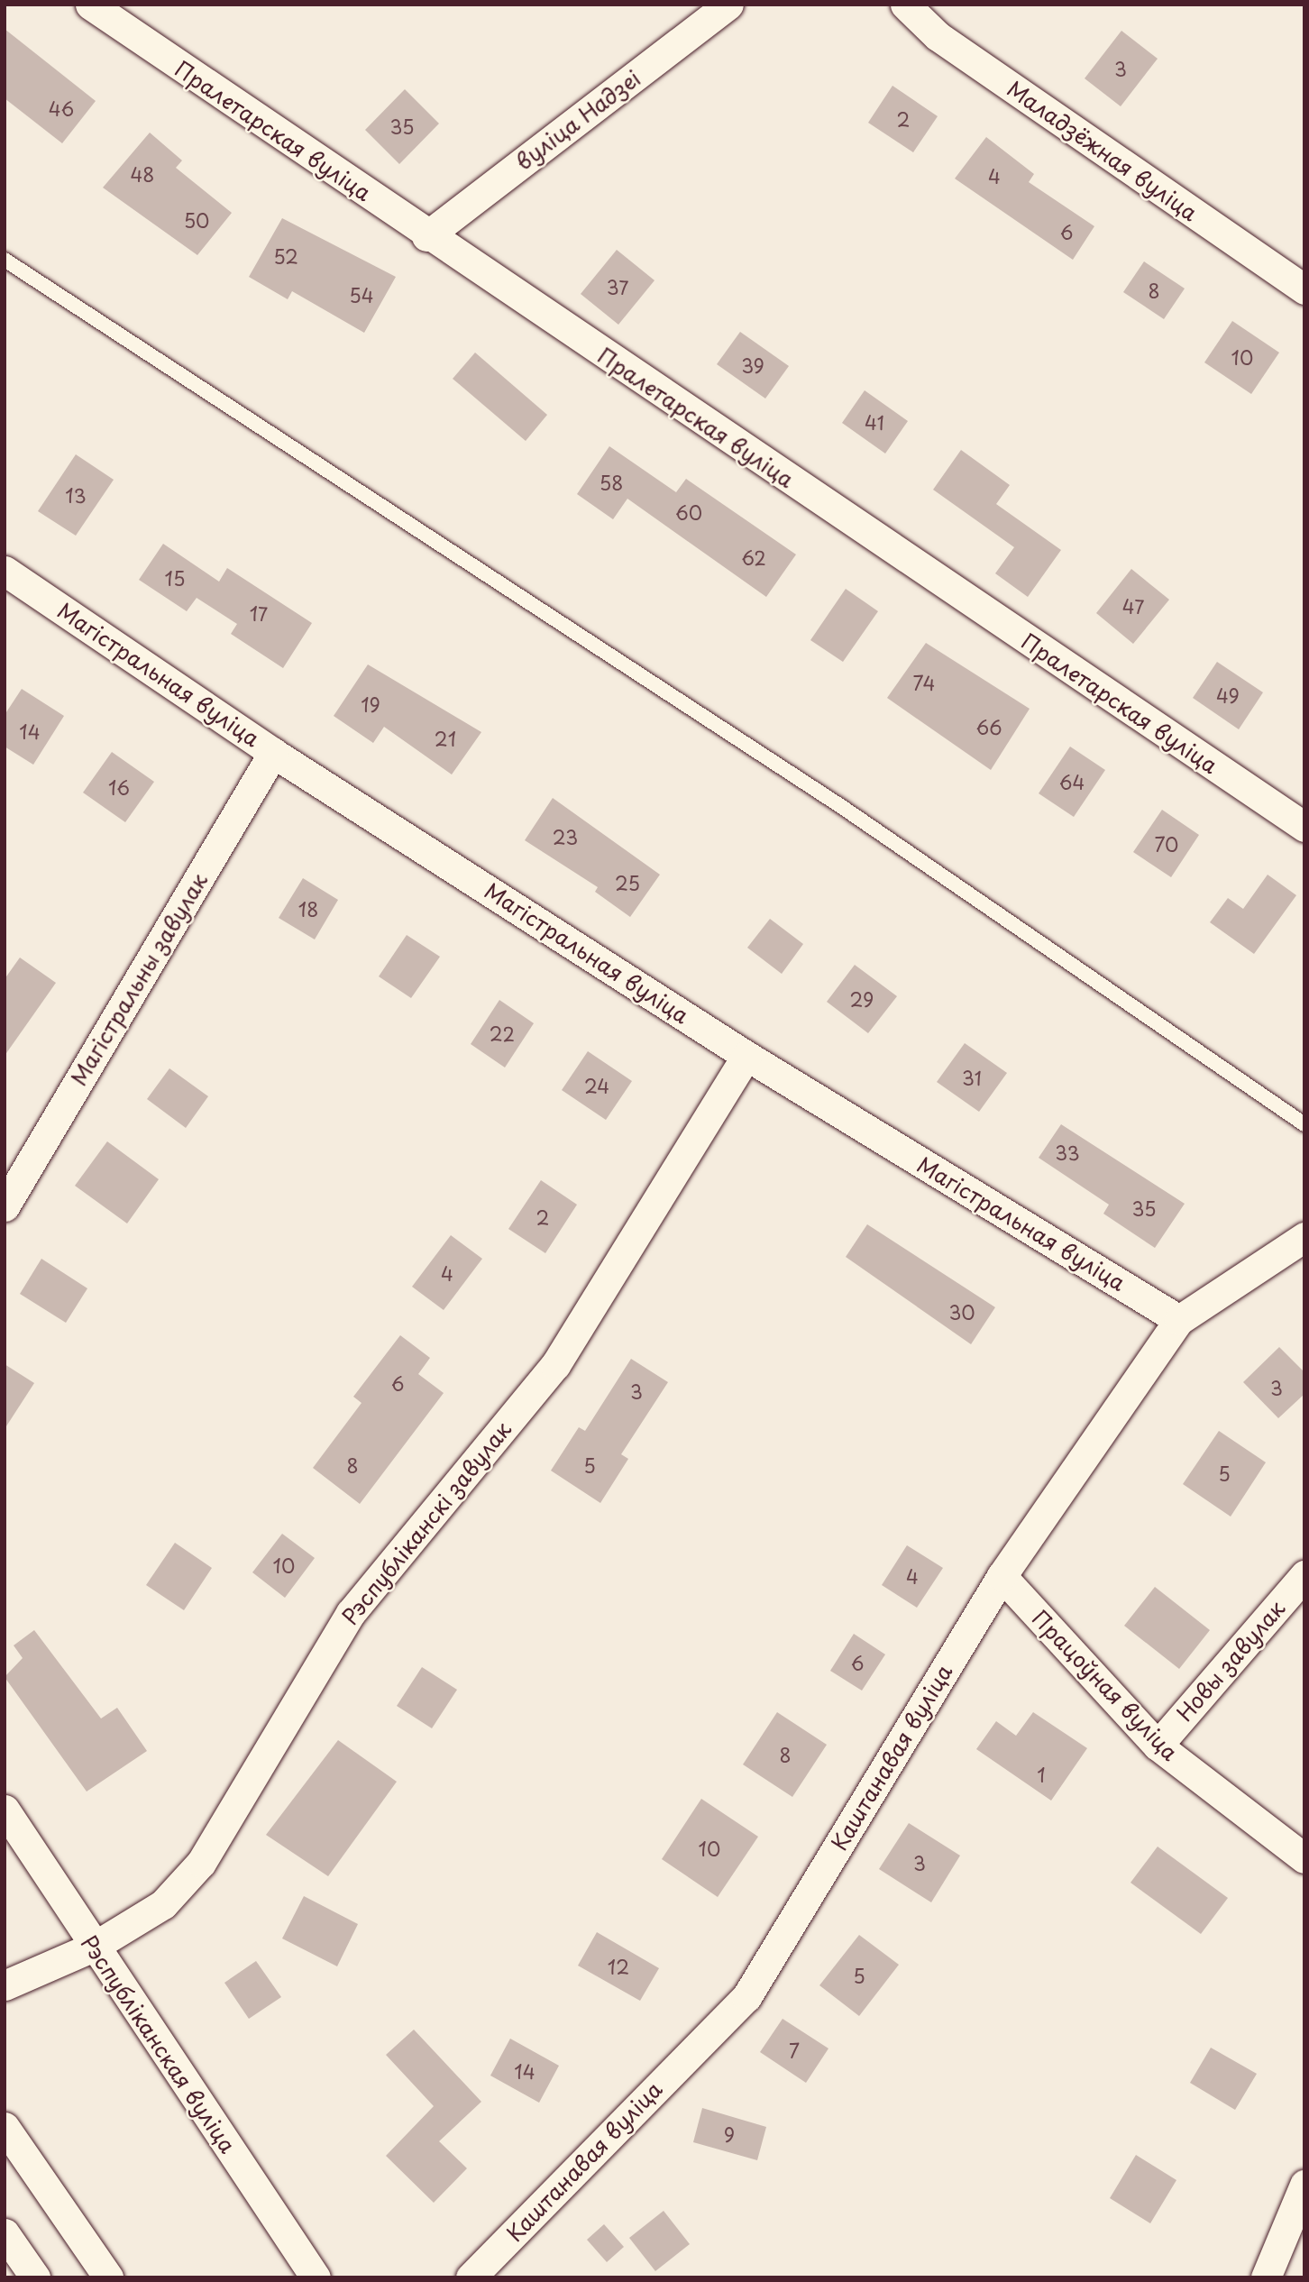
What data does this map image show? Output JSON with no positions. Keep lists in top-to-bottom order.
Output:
{
  "streets": {
    "street": [
      "вуліца Надзеі",
      "Пралетарская вуліца",
      "Маладзёжная вуліца",
      "Магістральная вуліца",
      "Магістральны завулак",
      "Рэспубліканскі завулак",
      "Новы завулак",
      "Працоўная вуліца",
      "Каштанавая вуліца",
      "Рэспубліканская вуліца"
    ]
  },
  "crossings": [
    ["вуліца Надзеі", "Пралетарская вуліца"],
    ["Магістральная вуліца", "Магістральны завулак"],
    ["Магістральная вуліца", "Рэспубліканскі завулак"],
    ["Магістральная вуліца", "Каштанавая вуліца"],
    ["Рэспубліканскі завулак", "Рэспубліканская вуліца"],
    ["Новы завулак", "Працоўная вуліца"],
    ["Працоўная вуліца", "Каштанавая вуліца"]
  ],
  "house_numbers": [
    "3",
    "46",
    "2",
    "35",
    "48",
    "4",
    "50",
    "6",
    "52",
    "37",
    "8",
    "54",
    "10",
    "39",
    "41",
    "58",
    "13",
    "60",
    "62",
    "15",
    "47",
    "17",
    "74",
    "49",
    "19",
    "66",
    "14",
    "21",
    "64",
    "16",
    "23",
    "70",
    "25",
    "18",
    "29",
    "22",
    "31",
    "24",
    "33",
    "35",
    "2",
    "4",
    "30",
    "6",
    "3",
    "3",
    "8",
    "5",
    "5",
    "10",
    "4",
    "6",
    "8",
    "1",
    "10",
    "3",
    "12",
    "5",
    "7",
    "14",
    "9"
  ]
}
